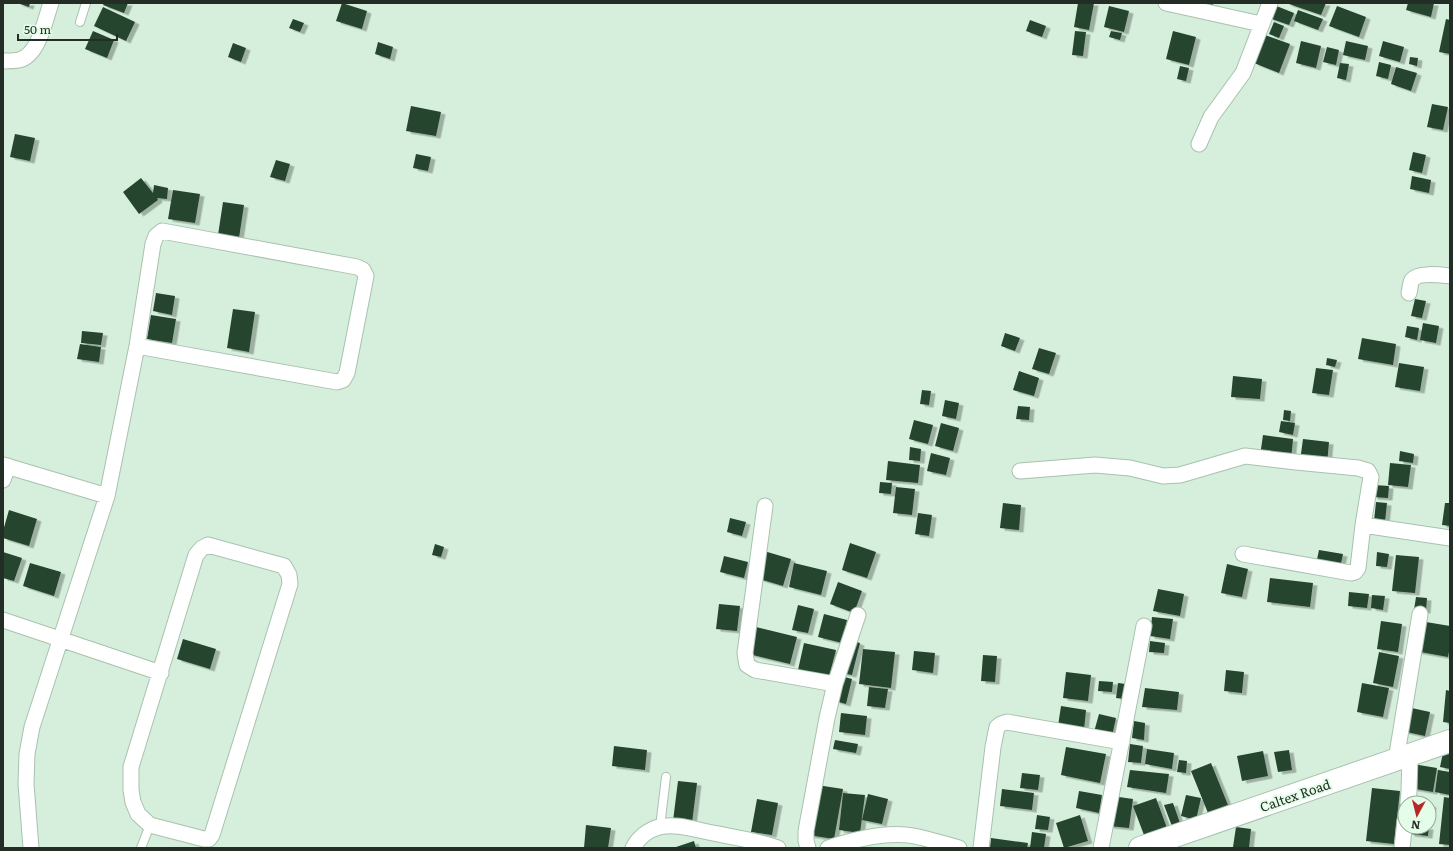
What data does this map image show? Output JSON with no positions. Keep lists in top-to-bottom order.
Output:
{
  "streets": {
    "street": ["Caltex Road"]
  },
  "scale_bar": "50 m",
  "north": "bottom"
}
